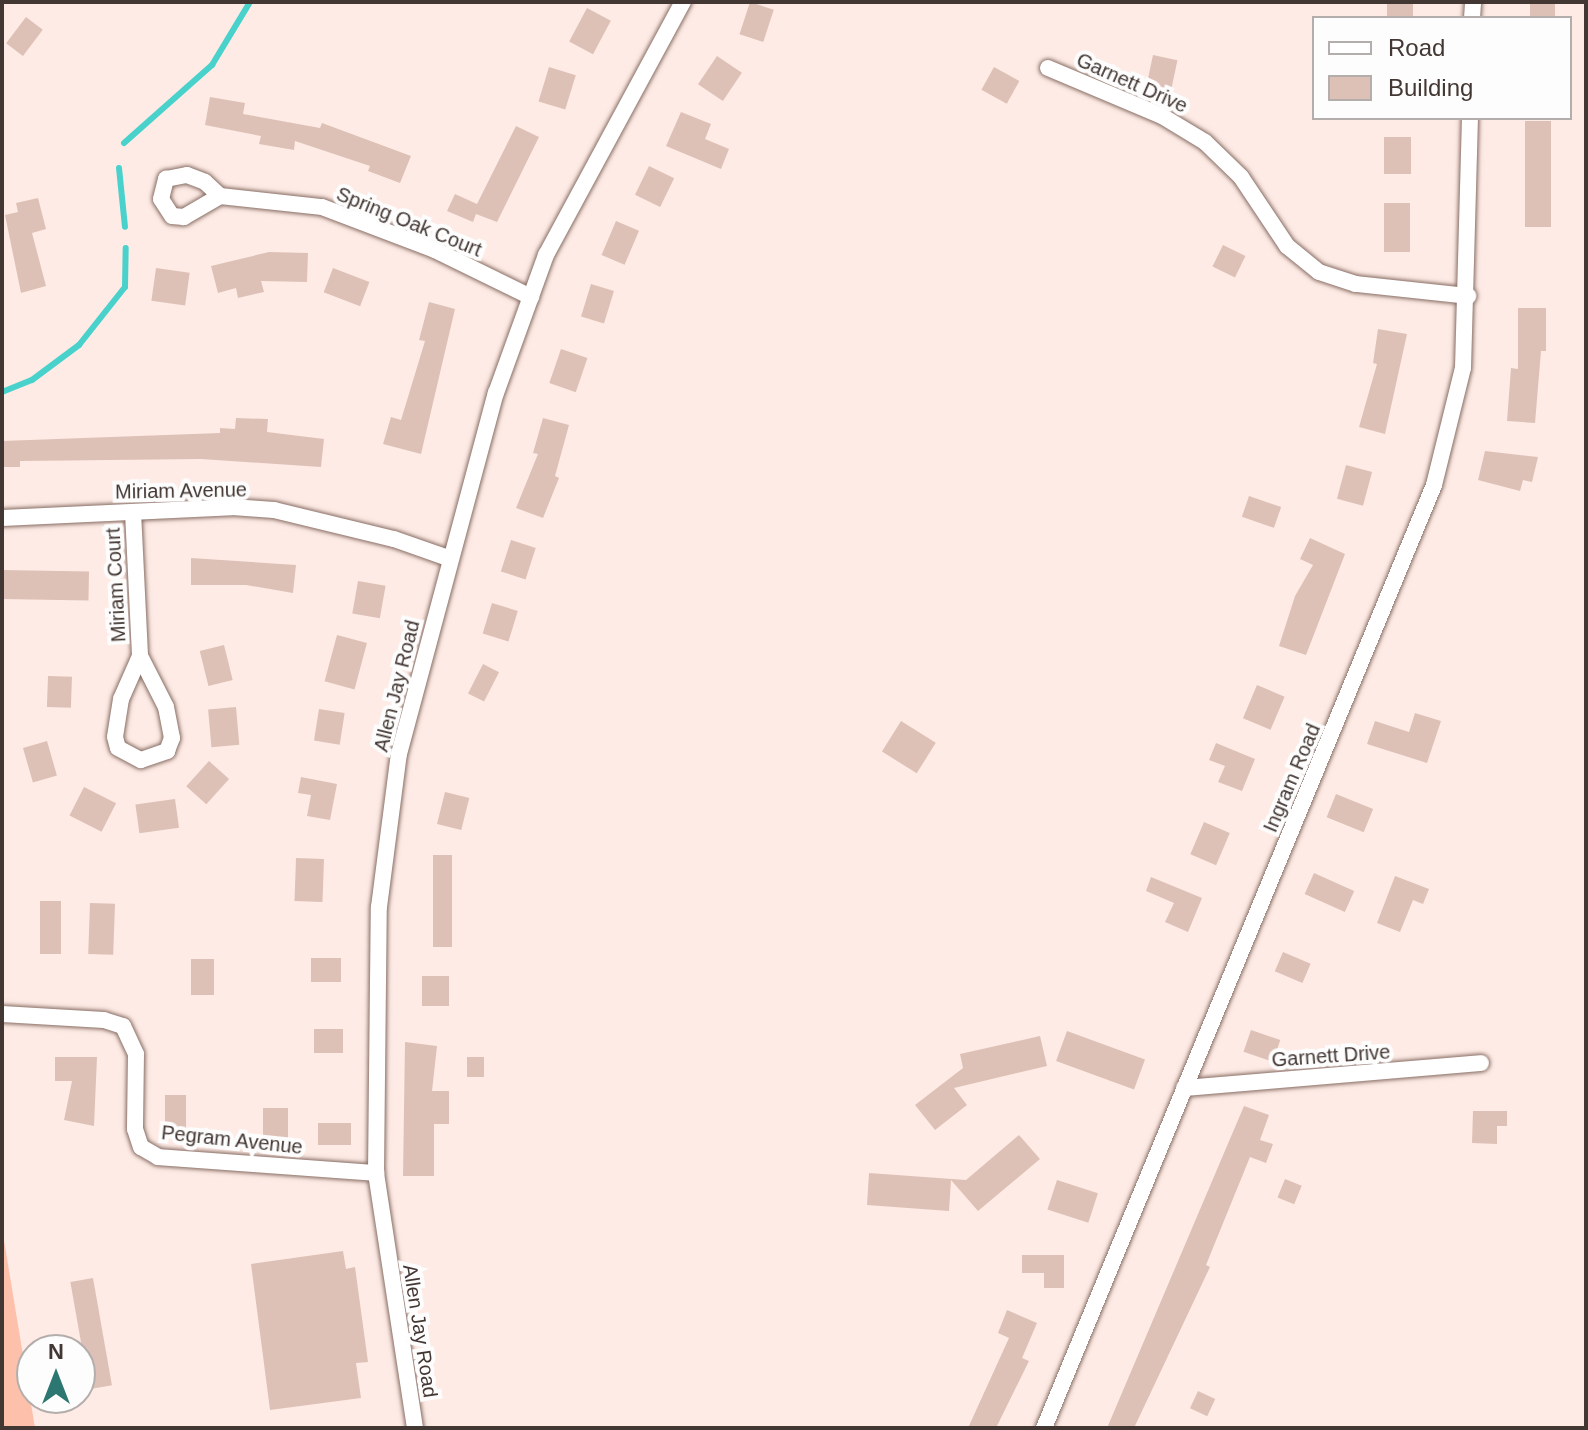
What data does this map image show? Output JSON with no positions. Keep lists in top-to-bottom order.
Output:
{
  "streets": {
    "street": [
      "Garnett Drive",
      "Spring Oak Court",
      "Miriam Avenue",
      "Miriam Court",
      "Allen Jay Road",
      "Ingram Road",
      "Pegram Avenue"
    ]
  },
  "crossings": [
    ["Garnett Drive", "Ingram Road"],
    ["Spring Oak Court", "Allen Jay Road"],
    ["Miriam Avenue", "Miriam Court"],
    ["Miriam Avenue", "Allen Jay Road"],
    ["Allen Jay Road", "Pegram Avenue"]
  ],
  "legend": ["Road", "Building"],
  "north": "top"
}
